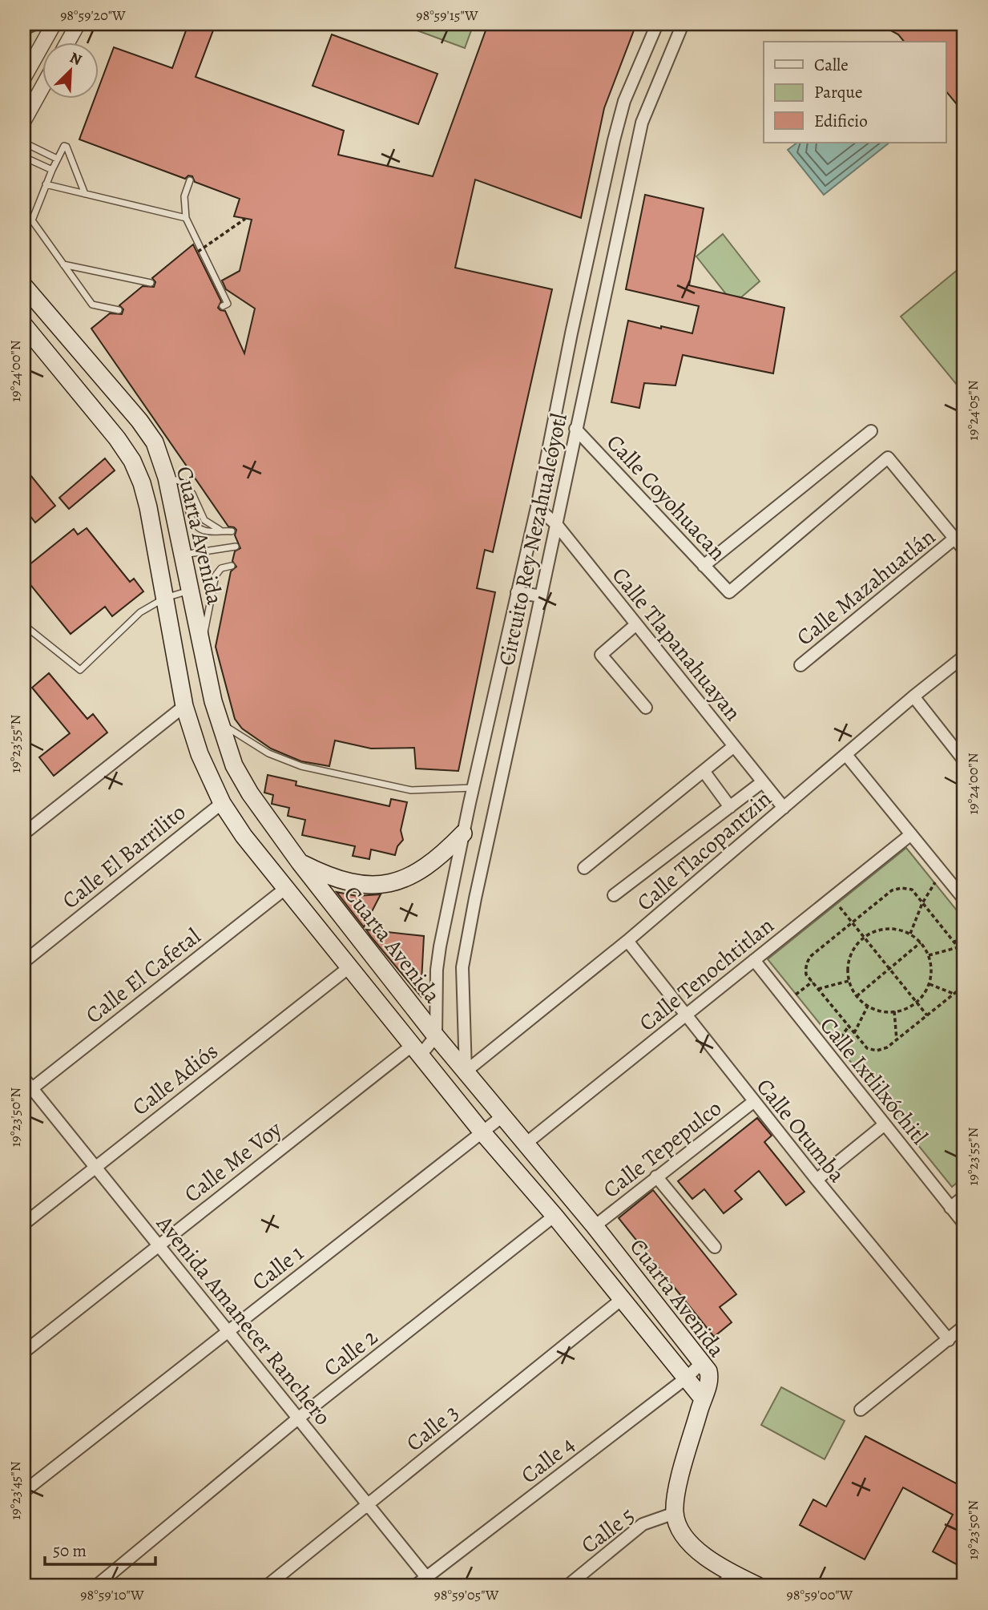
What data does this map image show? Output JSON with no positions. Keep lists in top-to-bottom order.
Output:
{
  "streets": {
    "main road": ["Cuarta Avenida"],
    "street": [
      "Calle Coyohuacan",
      "Circuito Rey Nezahualcóyotl",
      "Calle Mazahuatlán",
      "Calle Tlapanahuayan",
      "Calle Tlacopantzin",
      "Calle El Barrilito",
      "Calle Tenochtitlan",
      "Calle El Cafetal",
      "Calle Adiós",
      "Calle Ixtlilxóchitl",
      "Calle Otumba",
      "Calle Tepepulco",
      "Calle Me Voy",
      "Calle 1",
      "Avenida Amanecer Ranchero",
      "Calle 2",
      "Calle 3",
      "Calle 4",
      "Calle 5"
    ]
  },
  "crossings": [
    ["Calle Coyohuacan", "Circuito Rey Nezahualcóyotl"],
    ["Calle Coyohuacan", "Calle Mazahuatlán"],
    ["Cuarta Avenida", "Circuito Rey Nezahualcóyotl"],
    ["Cuarta Avenida", "Calle Tlacopantzin"],
    ["Cuarta Avenida", "Calle El Barrilito"],
    ["Cuarta Avenida", "Calle Tenochtitlan"],
    ["Cuarta Avenida", "Calle El Cafetal"],
    ["Cuarta Avenida", "Calle Adiós"],
    ["Cuarta Avenida", "Calle Tepepulco"],
    ["Cuarta Avenida", "Calle Me Voy"],
    ["Cuarta Avenida", "Calle 1"],
    ["Cuarta Avenida", "Calle 2"],
    ["Cuarta Avenida", "Calle 3"],
    ["Cuarta Avenida", "Calle 4"],
    ["Circuito Rey Nezahualcóyotl", "Calle Tlapanahuayan"],
    ["Circuito Rey Nezahualcóyotl", "Calle Tlacopantzin"],
    ["Calle Tlapanahuayan", "Calle Tlacopantzin"],
    ["Calle Tlacopantzin", "Calle Otumba"],
    ["Calle Tenochtitlan", "Calle Ixtlilxóchitl"],
    ["Calle Tenochtitlan", "Calle Otumba"],
    ["Calle El Cafetal", "Avenida Amanecer Ranchero"],
    ["Calle Adiós", "Avenida Amanecer Ranchero"],
    ["Calle Otumba", "Calle Tepepulco"],
    ["Calle Me Voy", "Avenida Amanecer Ranchero"],
    ["Calle 1", "Avenida Amanecer Ranchero"],
    ["Avenida Amanecer Ranchero", "Calle 2"],
    ["Avenida Amanecer Ranchero", "Calle 3"],
    ["Avenida Amanecer Ranchero", "Calle 4"]
  ],
  "legend": ["Calle", "Parque", "Edificio"],
  "scale_bar": "50 m",
  "north": "top right",
  "coordinates": [
    "98°59'20\"W",
    "98°59'15\"W",
    "19°24'00\"N",
    "19°24'05\"N",
    "19°23'55\"N",
    "19°23'50\"N",
    "19°23'45\"N",
    "98°59'10\"W",
    "98°59'05\"W",
    "98°59'00\"W"
  ]
}
